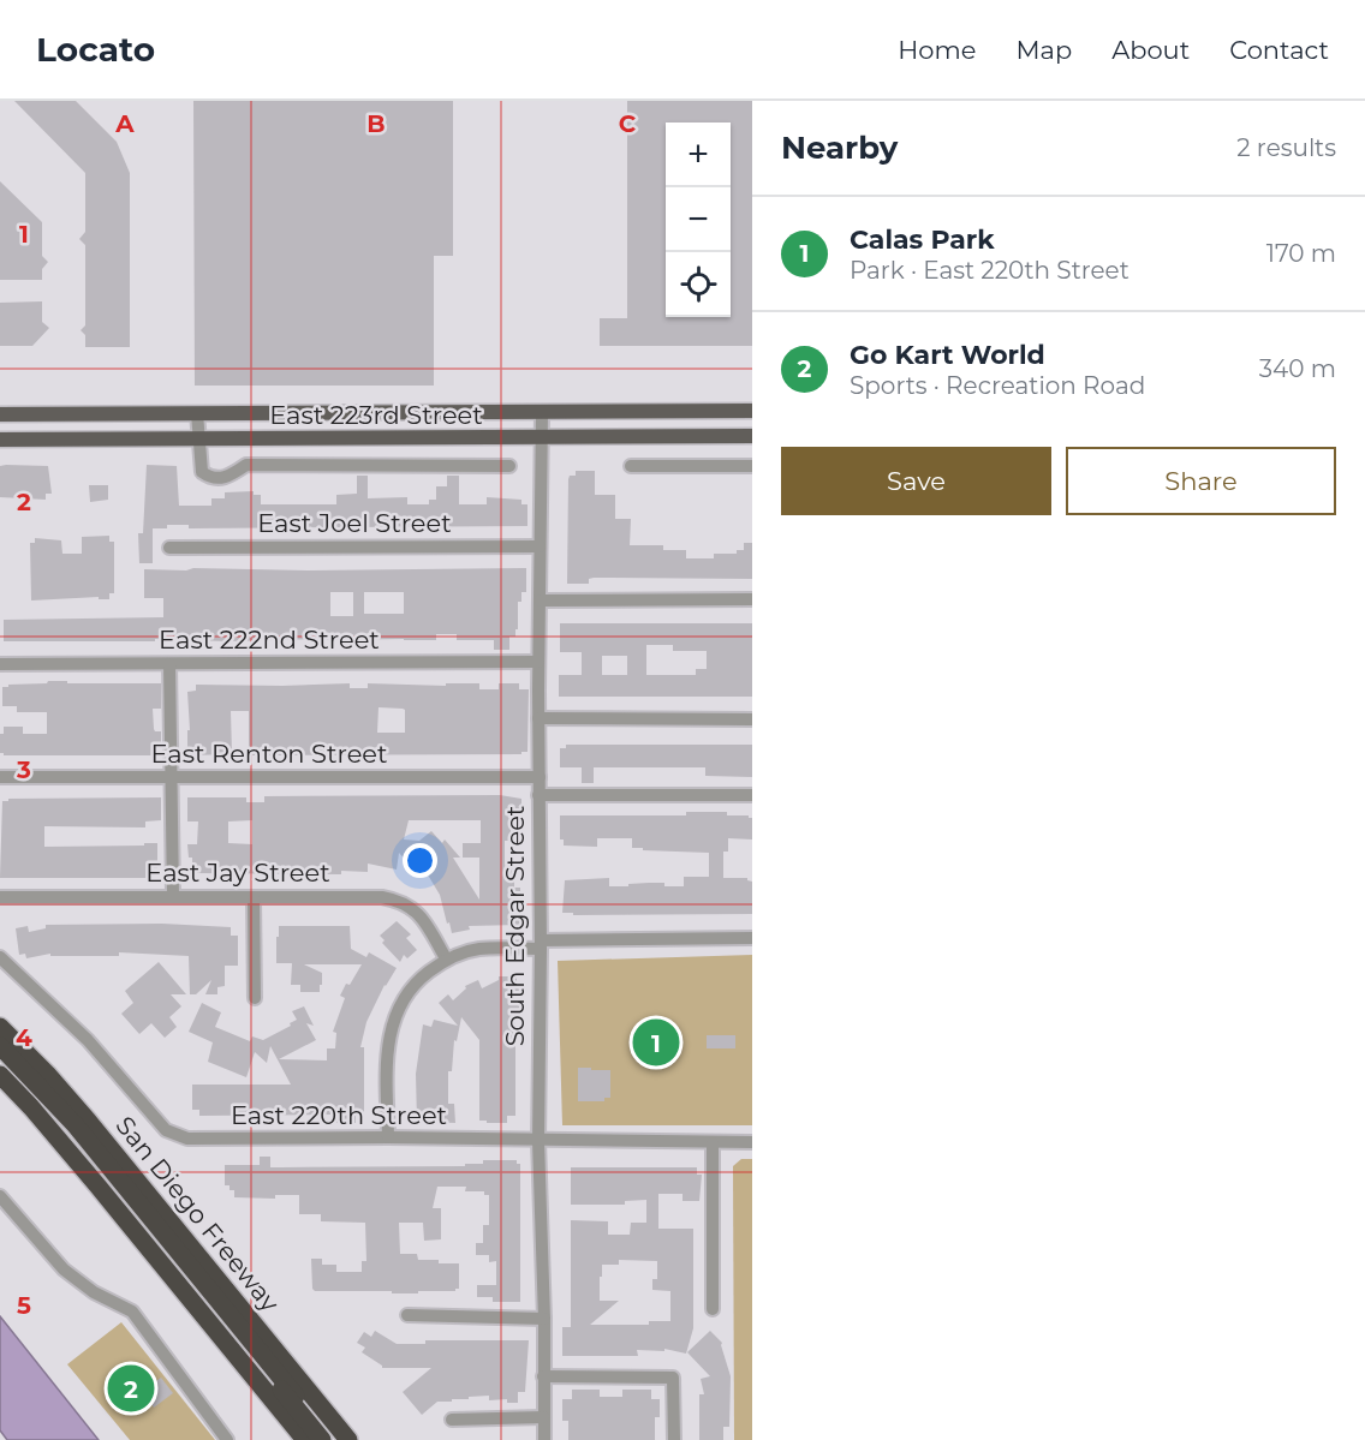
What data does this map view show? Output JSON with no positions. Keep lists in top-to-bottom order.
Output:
{
  "streets": {
    "highway": ["San Diego Freeway"],
    "main road": ["East 223rd Street"],
    "street": [
      "East Joel Street",
      "East 222nd Street",
      "East Renton Street",
      "East Jay Street",
      "South Edgar Street",
      "East 220th Street"
    ]
  },
  "crossings": [
    ["East 223rd Street", "South Edgar Street"],
    ["East Joel Street", "South Edgar Street"],
    ["East 222nd Street", "South Edgar Street"],
    ["East Renton Street", "South Edgar Street"],
    ["South Edgar Street", "East 220th Street"]
  ],
  "page": {
    "header": "Locato",
    "nav": [
      "Home",
      "Map",
      "About",
      "Contact"
    ],
    "heading": ["Nearby", "2 results"],
    "map_buttons": ["+", "−"],
    "list": [
      {
        "mark": "1",
        "name": "Calas Park",
        "note": "Park · East 220th Street",
        "value": "170 m"
      },
      {
        "mark": "2",
        "name": "Go Kart World",
        "note": "Sports · Recreation Road",
        "value": "340 m"
      }
    ],
    "buttons": ["Save", "Share"],
    "pins": ["1", "2"]
  },
  "grid": {
    "columns": ["A", "B", "C"],
    "rows": [
      "1",
      "2",
      "3",
      "4",
      "5"
    ]
  }
}
